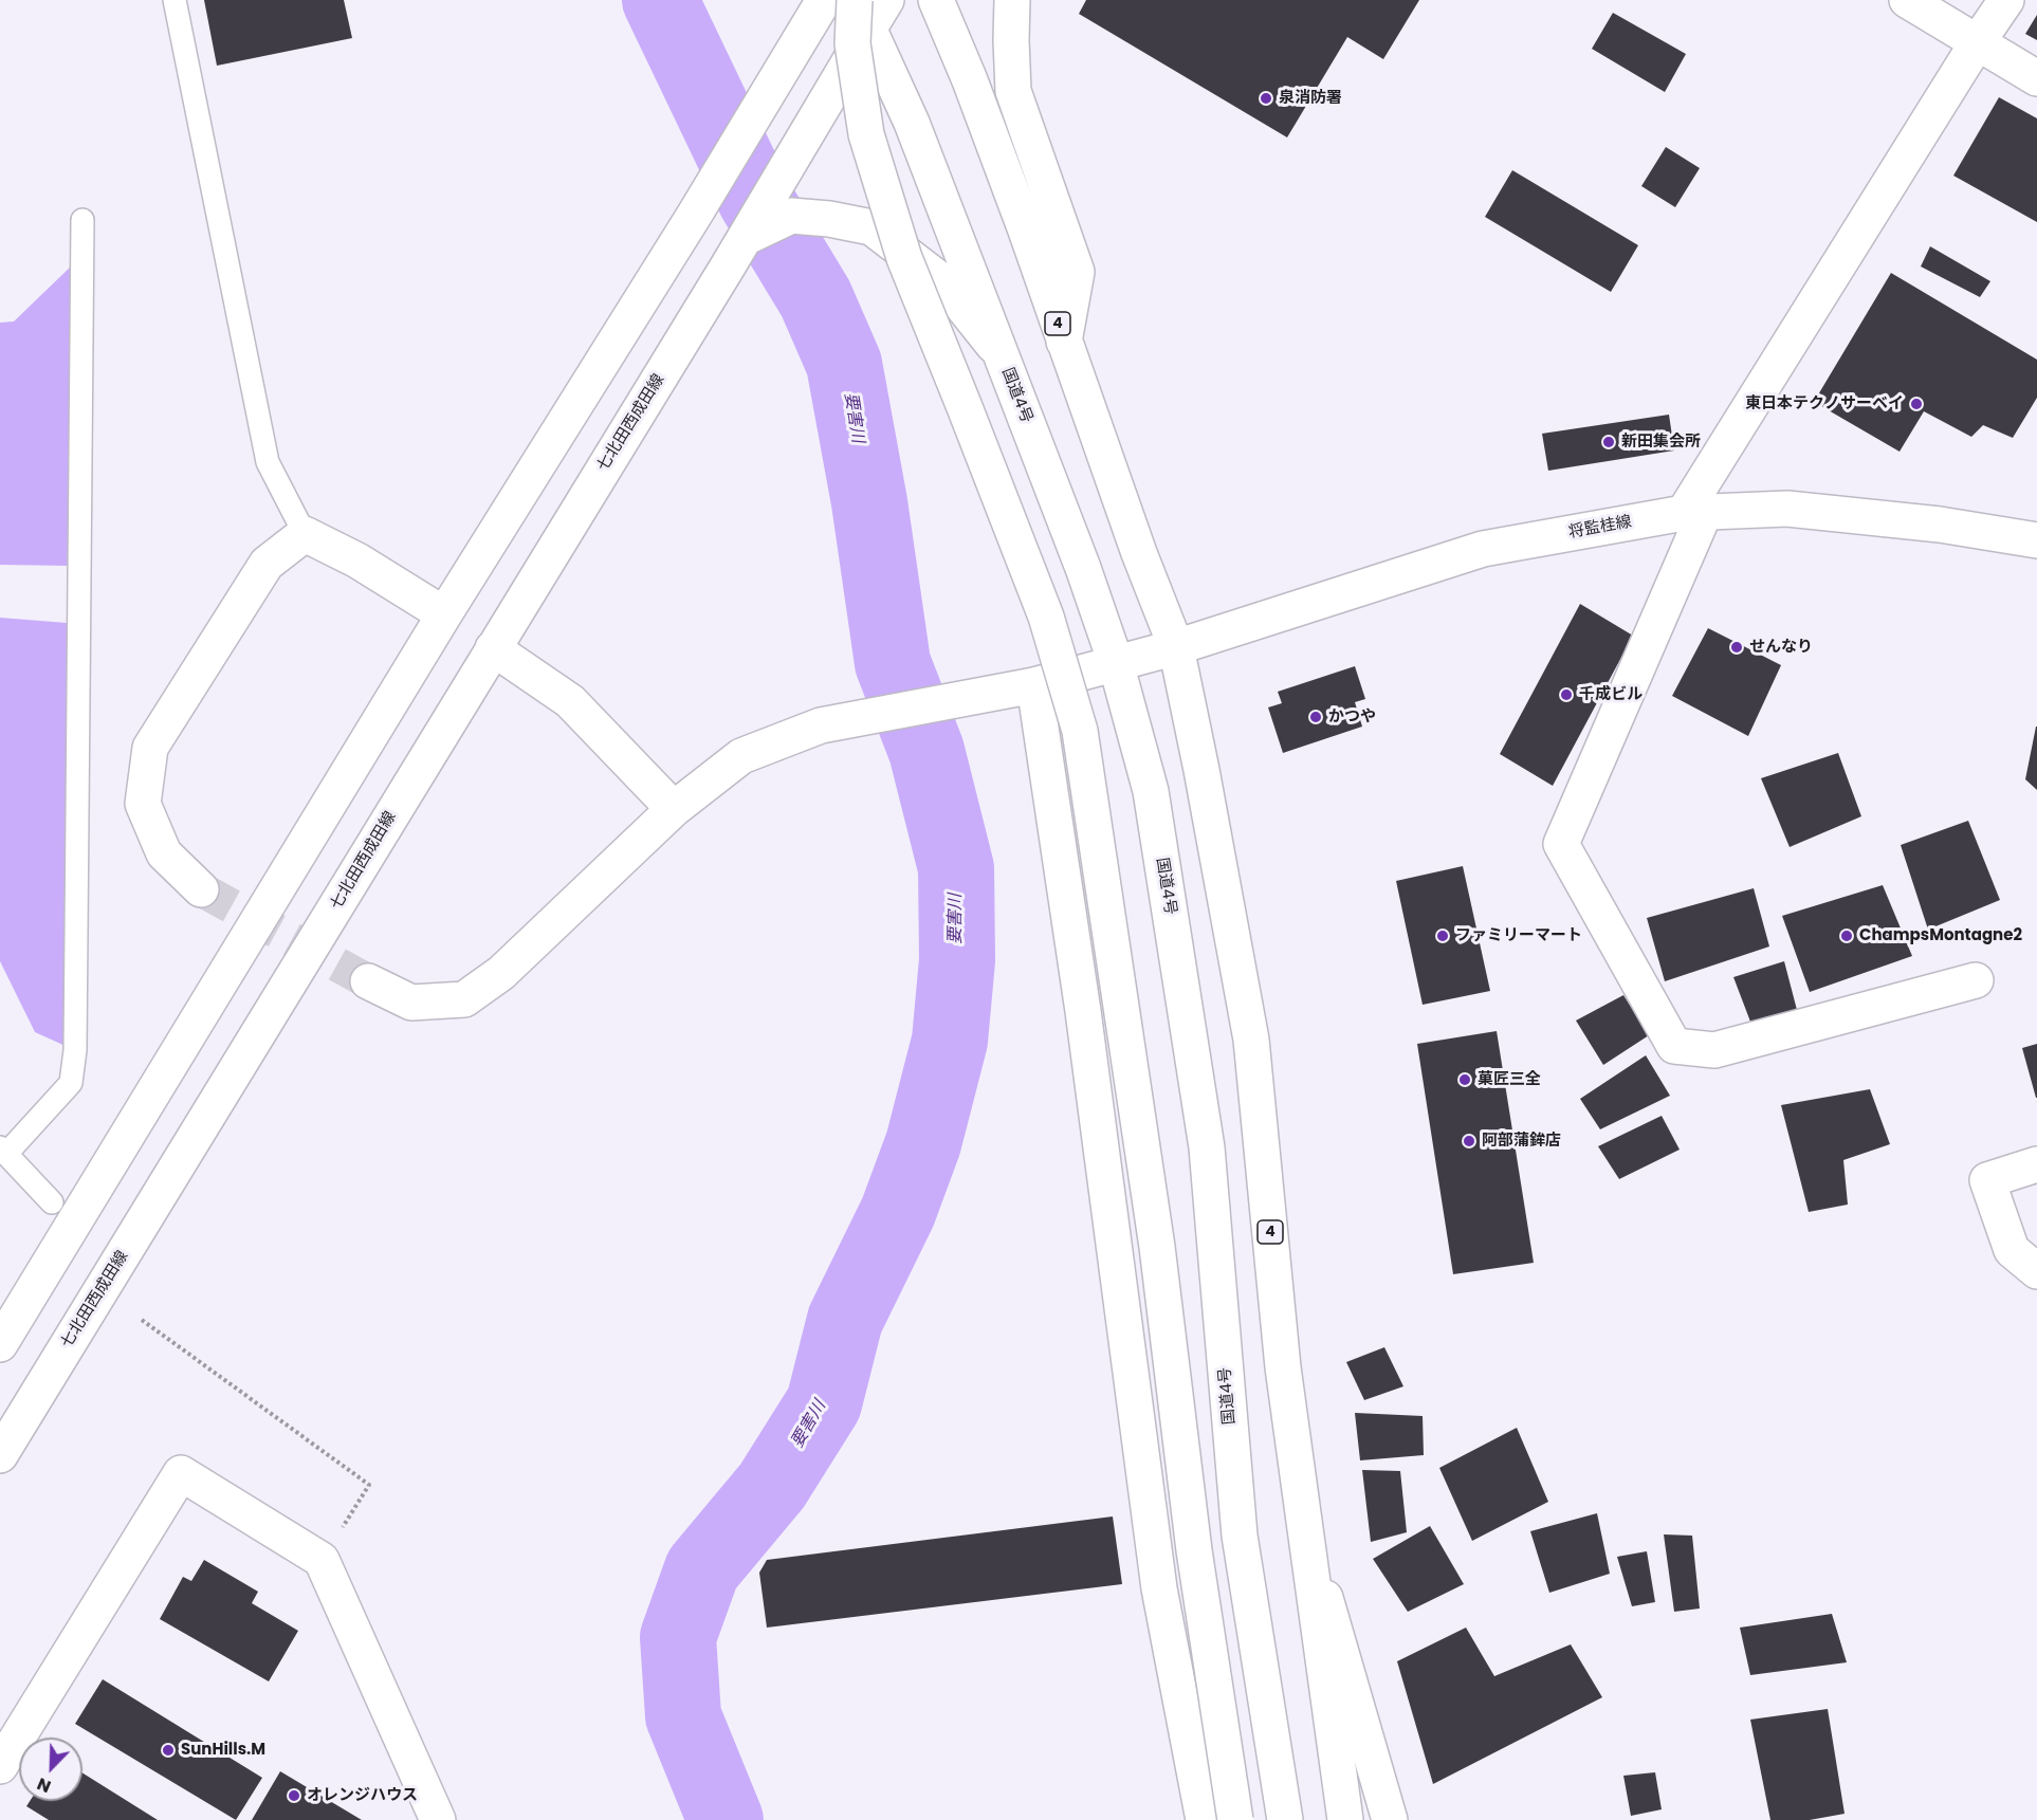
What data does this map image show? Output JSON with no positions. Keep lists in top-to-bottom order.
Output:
{
  "streets": {
    "main road": [
      "4",
      "国道4号",
      "七北田西成田線",
      "将監桂線"
    ]
  },
  "crossings": [
    ["4", "将監桂線"],
    ["国道4号", "七北田西成田線"],
    ["国道4号", "将監桂線"]
  ],
  "water": ["要害川"],
  "places": [
    "泉消防署",
    "東日本テクノサーベイ",
    "新田集会所",
    "せんなり",
    "千成ビル",
    "かつや",
    "ファミリーマート",
    "ChampsMontagne2",
    "菓匠三全",
    "阿部蒲鉾店",
    "SunHills.M",
    "オレンジハウス"
  ],
  "north": "bottom left"
}
